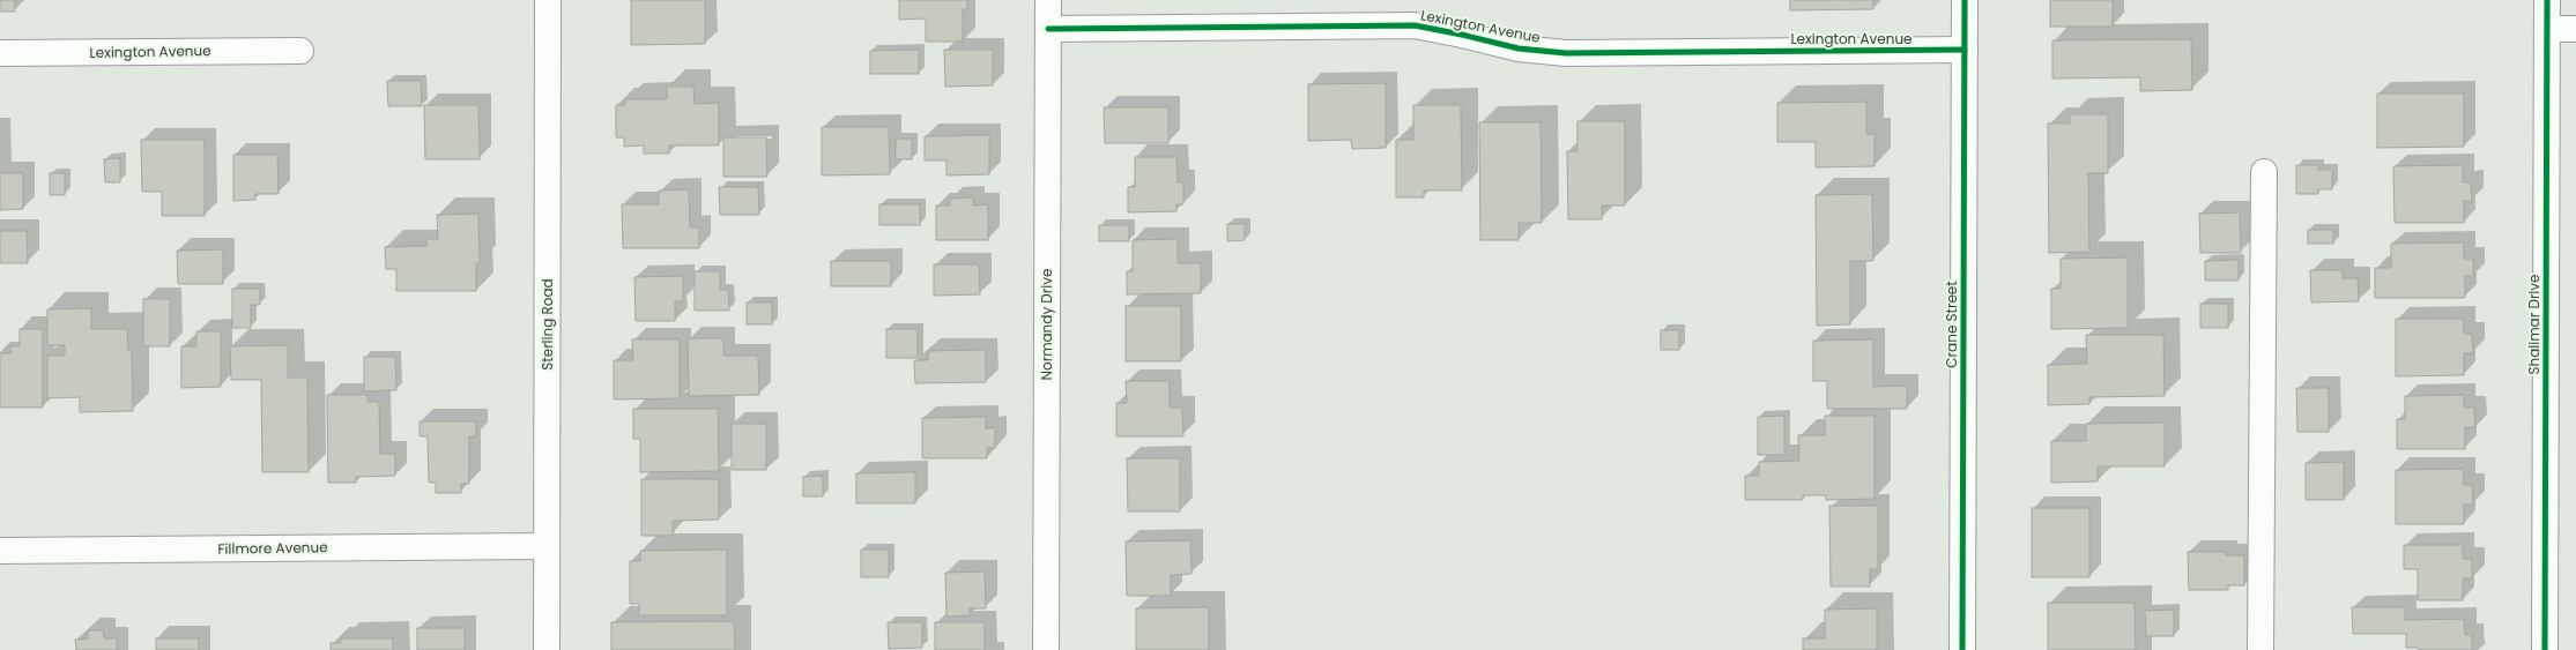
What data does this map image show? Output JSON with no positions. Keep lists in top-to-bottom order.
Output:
{
  "streets": {
    "street": [
      "Lexington Avenue",
      "Sterling Road",
      "Normandy Drive",
      "Crane Street",
      "Shalimar Drive",
      "Fillmore Avenue"
    ]
  },
  "crossings": [
    ["Lexington Avenue", "Normandy Drive"],
    ["Lexington Avenue", "Crane Street"],
    ["Sterling Road", "Fillmore Avenue"]
  ]
}
